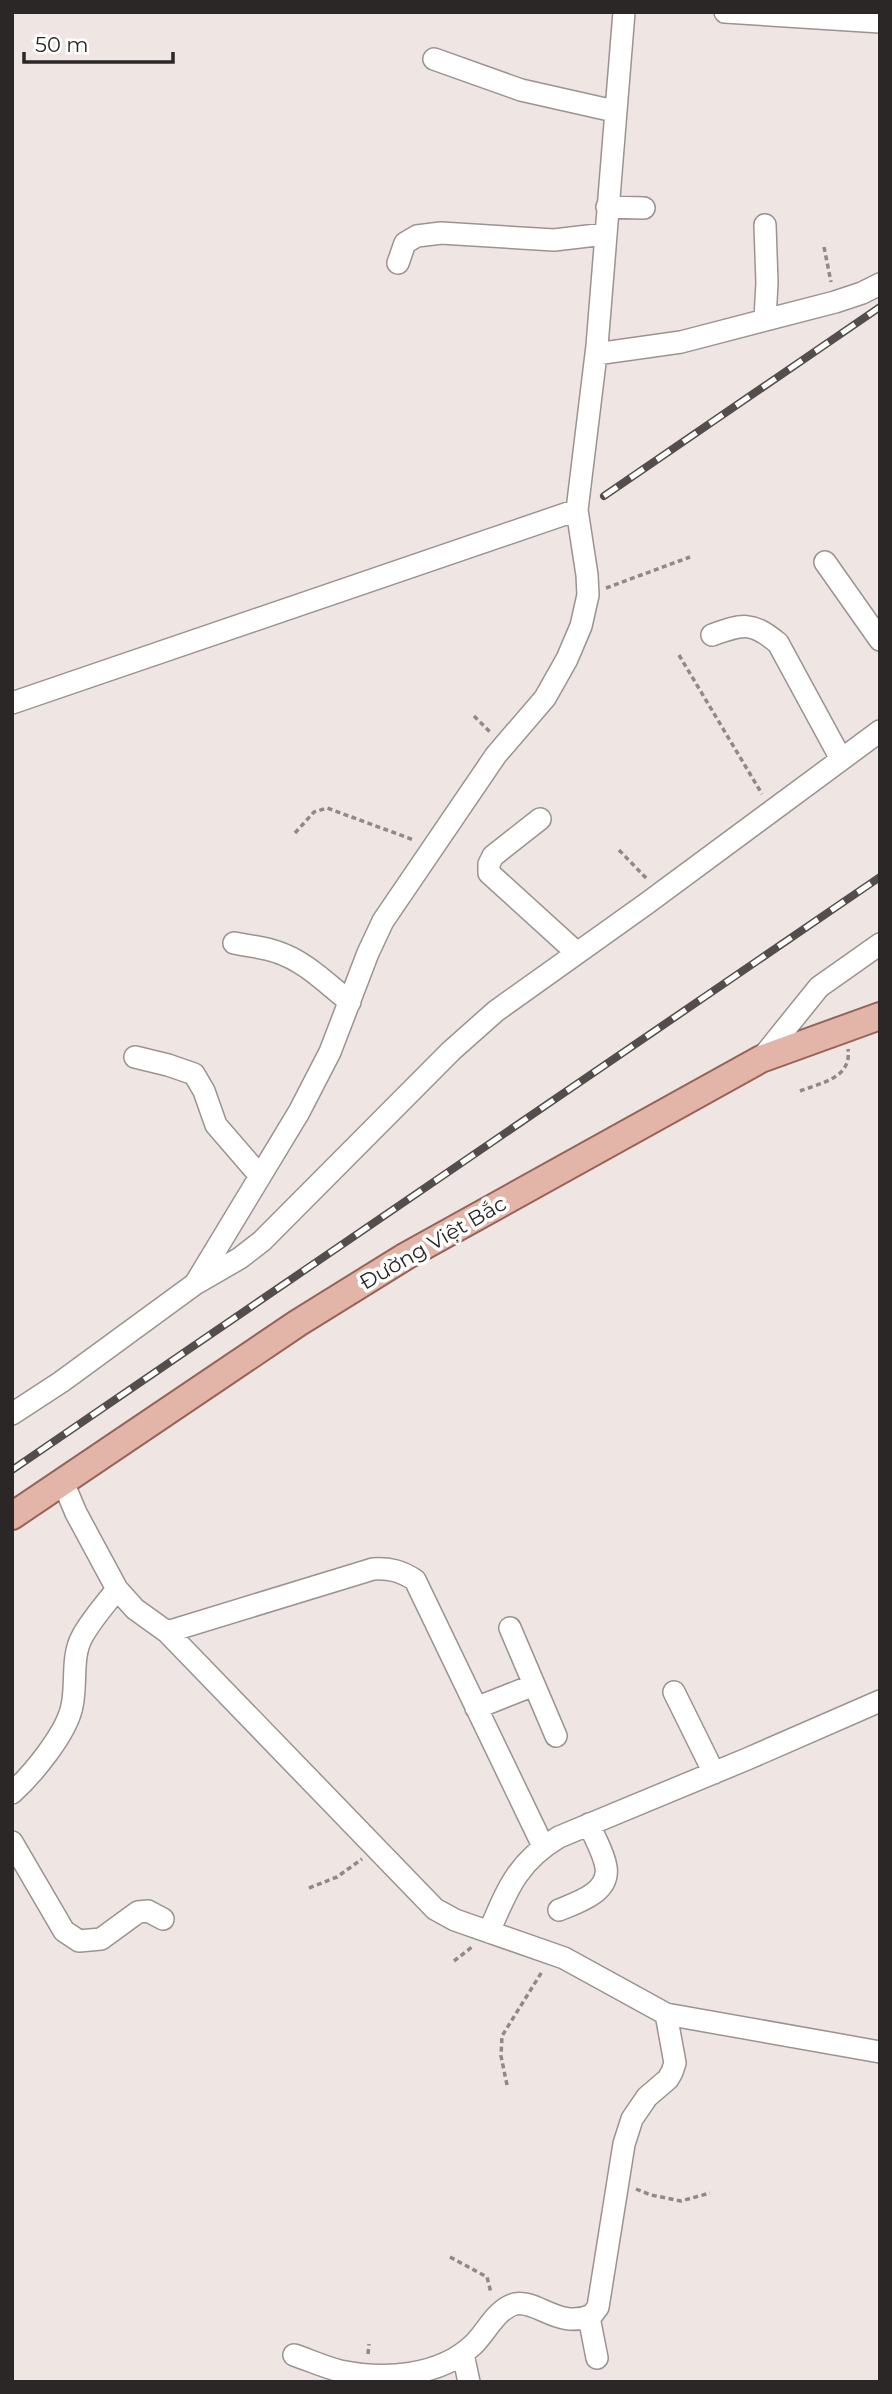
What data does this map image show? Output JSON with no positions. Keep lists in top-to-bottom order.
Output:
{
  "streets": {
    "main road": ["Đường Việt Bắc"]
  },
  "scale_bar": "50 m"
}
